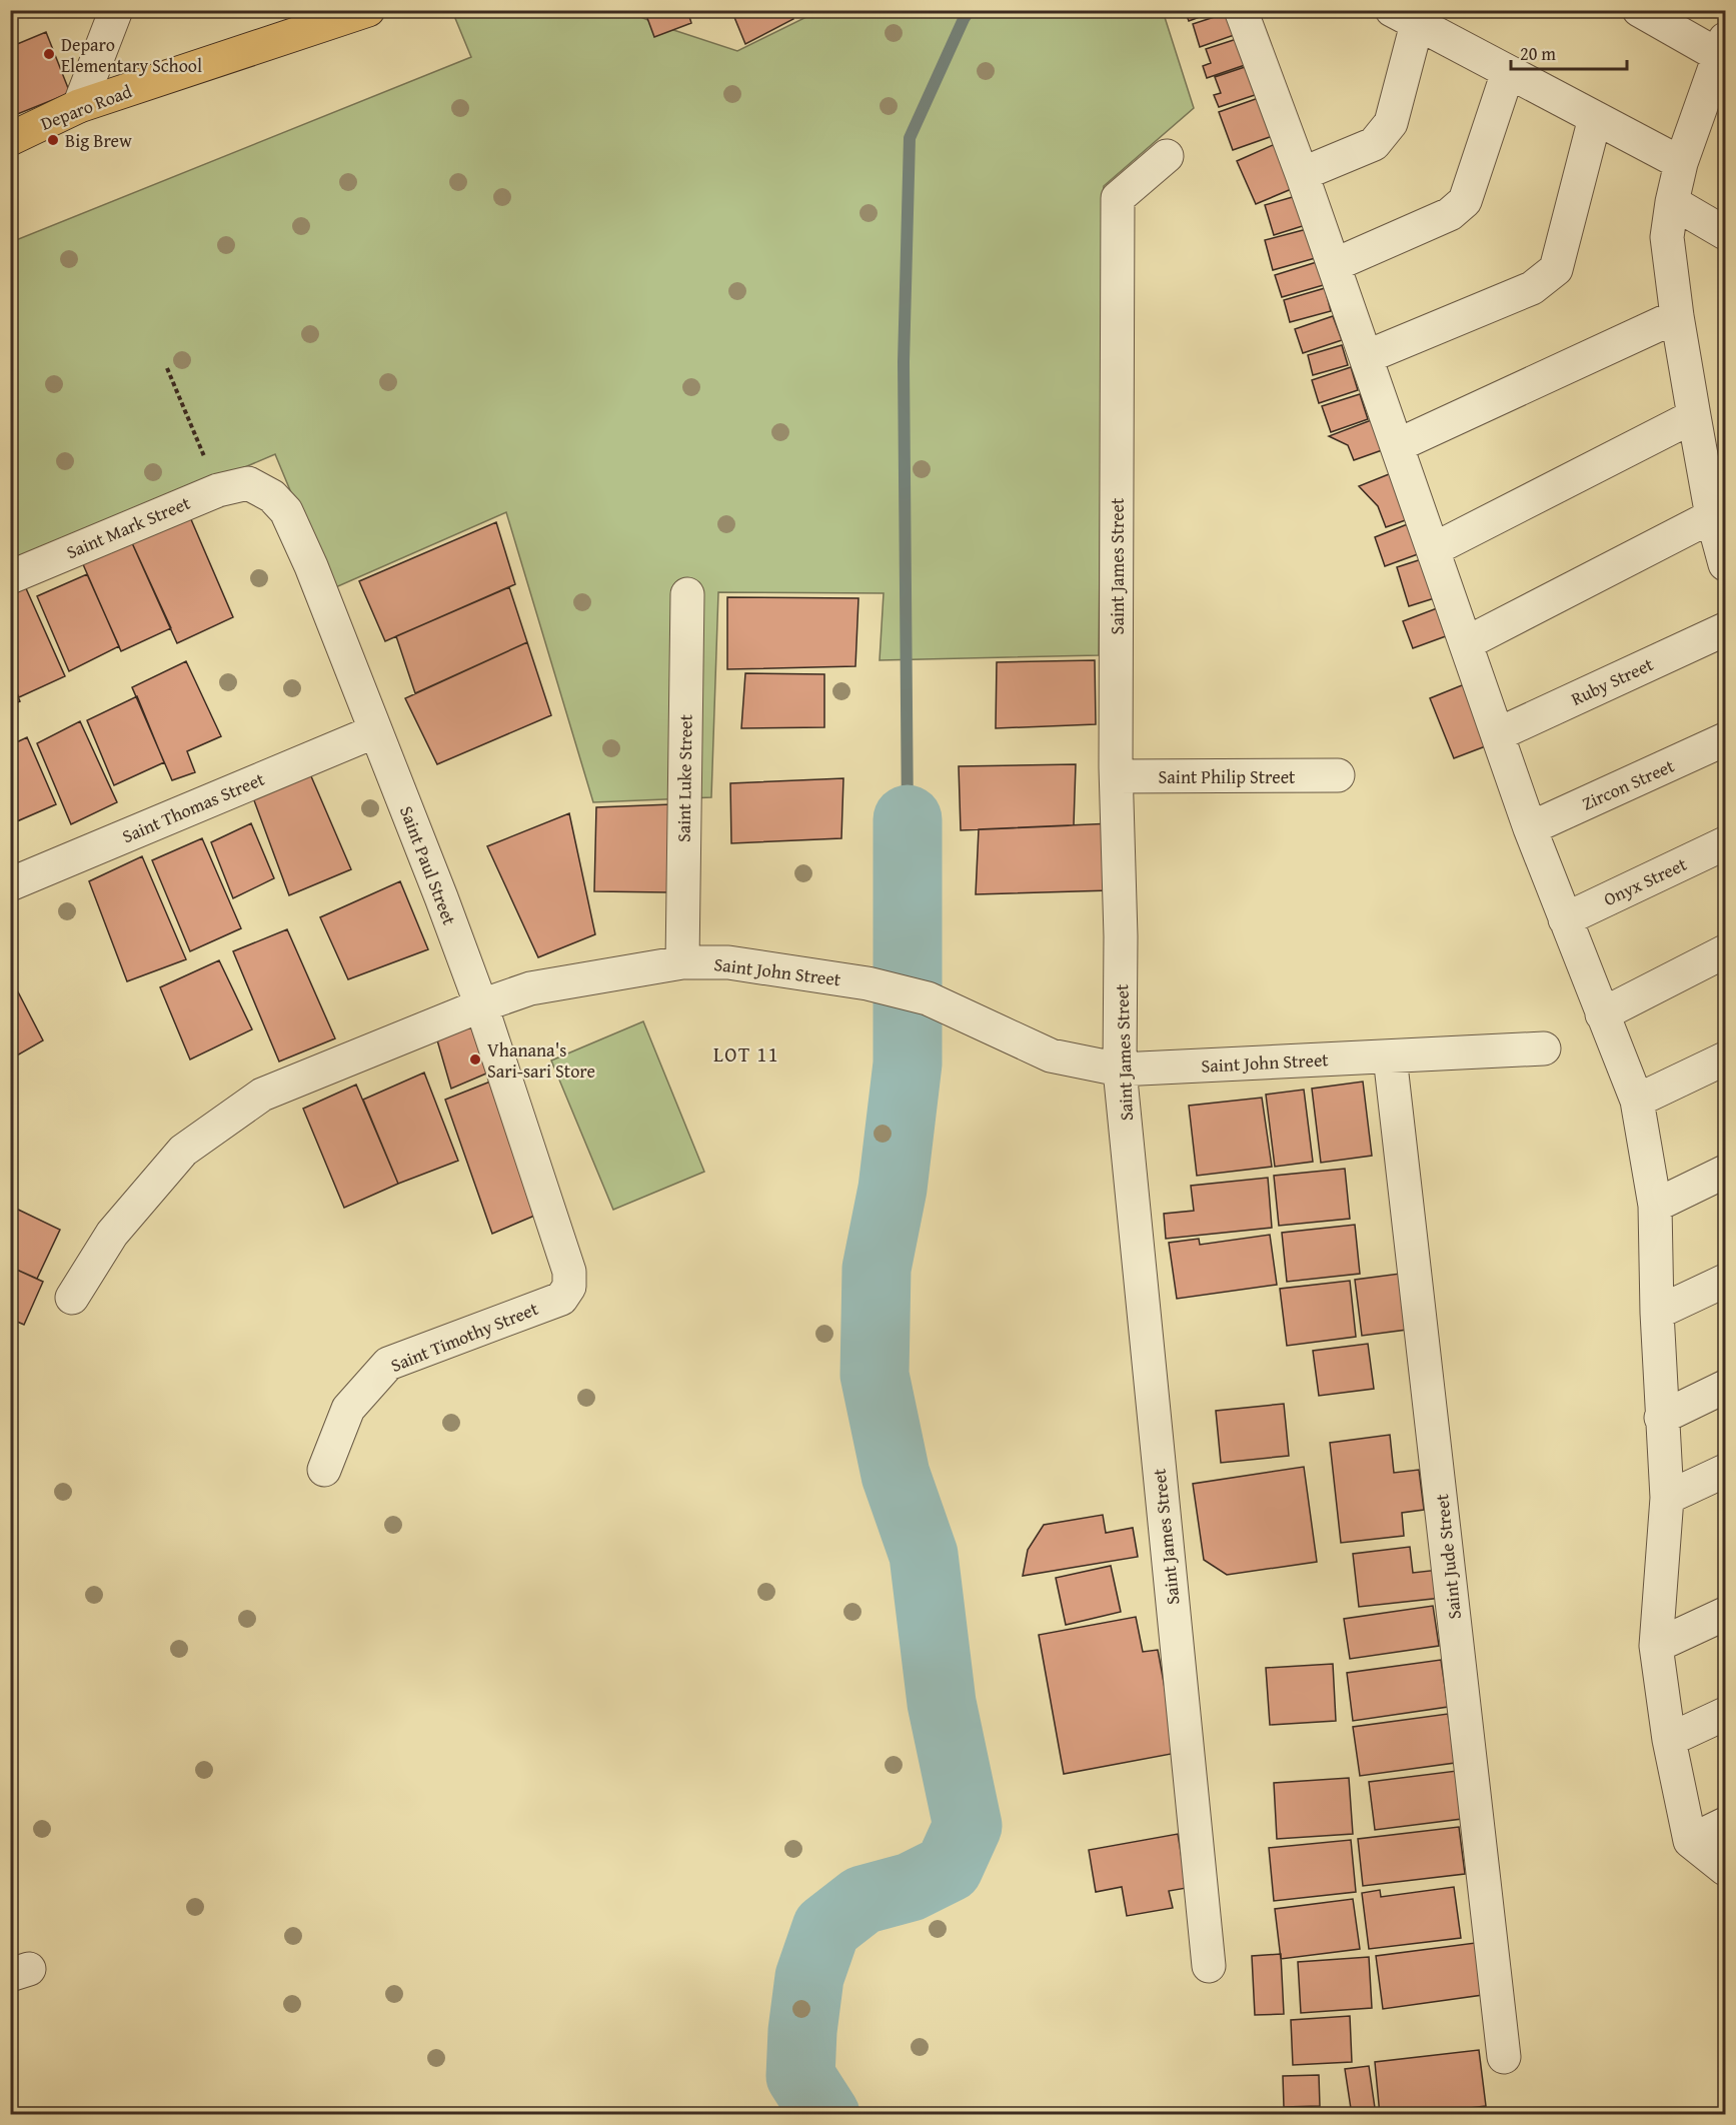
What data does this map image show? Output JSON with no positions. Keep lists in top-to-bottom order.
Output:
{
  "streets": {
    "main road": ["Deparo Road"],
    "street": [
      "Saint Mark Street",
      "Saint James Street",
      "Ruby Street",
      "Saint Philip Street",
      "Saint Luke Street",
      "Zircon Street",
      "Saint Thomas Street",
      "Saint Paul Street",
      "Onyx Street",
      "Saint John Street",
      "Saint Timothy Street",
      "Saint Jude Street"
    ]
  },
  "crossings": [
    ["Saint Mark Street", "Saint Paul Street"],
    ["Saint James Street", "Saint Philip Street"],
    ["Saint James Street", "Saint John Street"],
    ["Saint Luke Street", "Saint John Street"],
    ["Saint Thomas Street", "Saint Paul Street"],
    ["Saint Paul Street", "Saint John Street"],
    ["Saint Paul Street", "Saint Timothy Street"],
    ["Saint John Street", "Saint Jude Street"]
  ],
  "districts": ["LOT 11"],
  "places": ["Deparo Elementary School", "Big Brew", "Vhanana's Sari-sari Store"],
  "scale_bar": "20 m"
}
